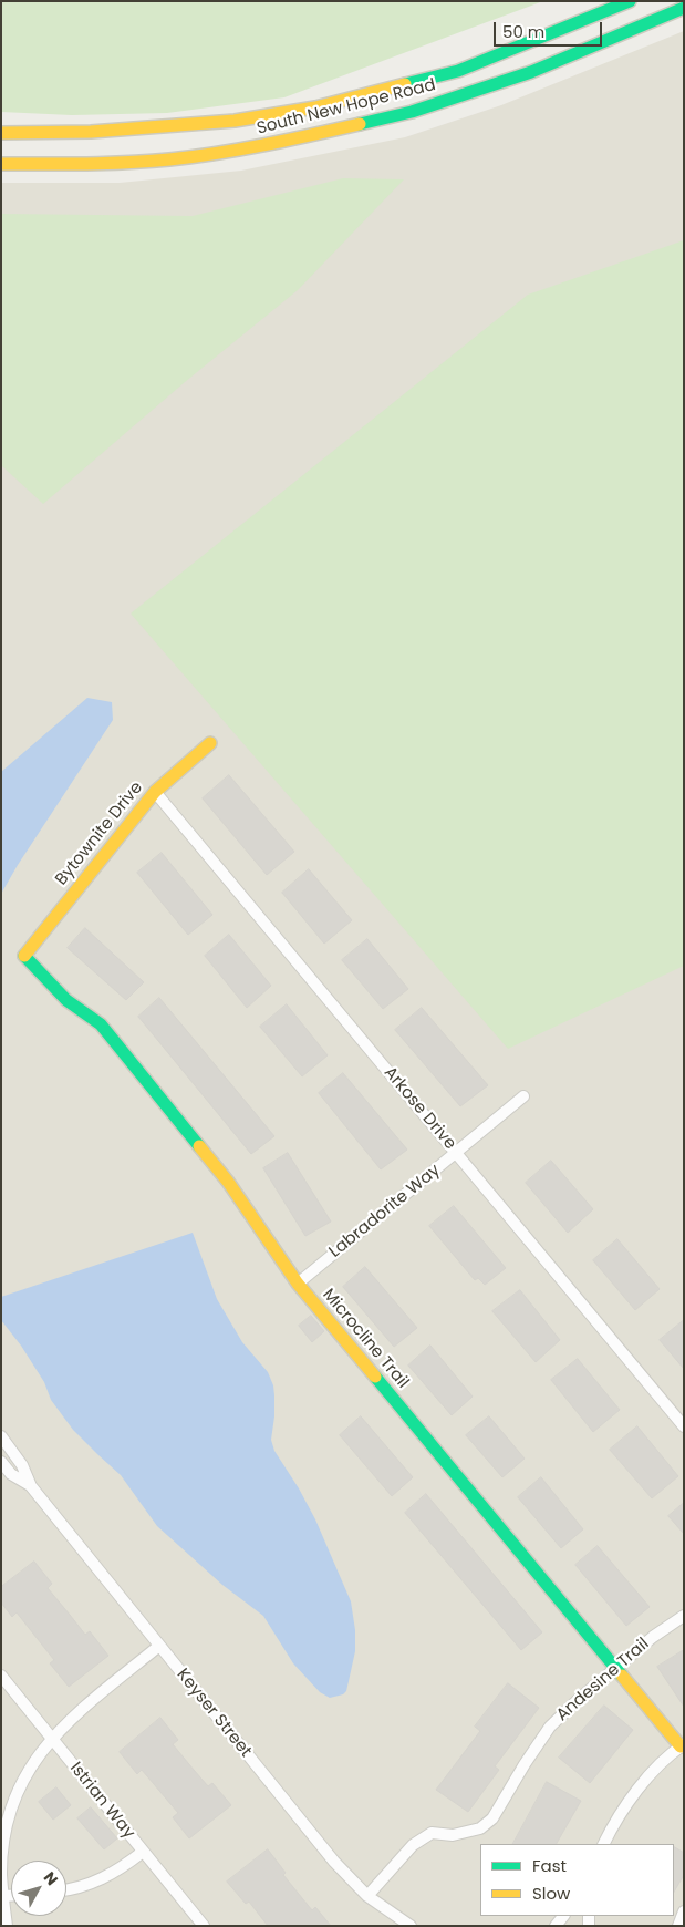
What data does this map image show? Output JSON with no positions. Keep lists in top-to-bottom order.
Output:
{
  "streets": {
    "main road": ["South New Hope Road", "Bytownite Drive", "Microcline Trail"],
    "street": [
      "Arkose Drive",
      "Labradorite Way",
      "Andesine Trail",
      "Keyser Street",
      "Istrian Way"
    ]
  },
  "crossings": [
    ["Bytownite Drive", "Arkose Drive"],
    ["Bytownite Drive", "Microcline Trail"],
    ["Arkose Drive", "Labradorite Way"],
    ["Labradorite Way", "Microcline Trail"],
    ["Microcline Trail", "Andesine Trail"],
    ["Andesine Trail", "Keyser Street"]
  ],
  "legend": ["Fast", "Slow"],
  "scale_bar": "50 m",
  "north": "top right"
}
